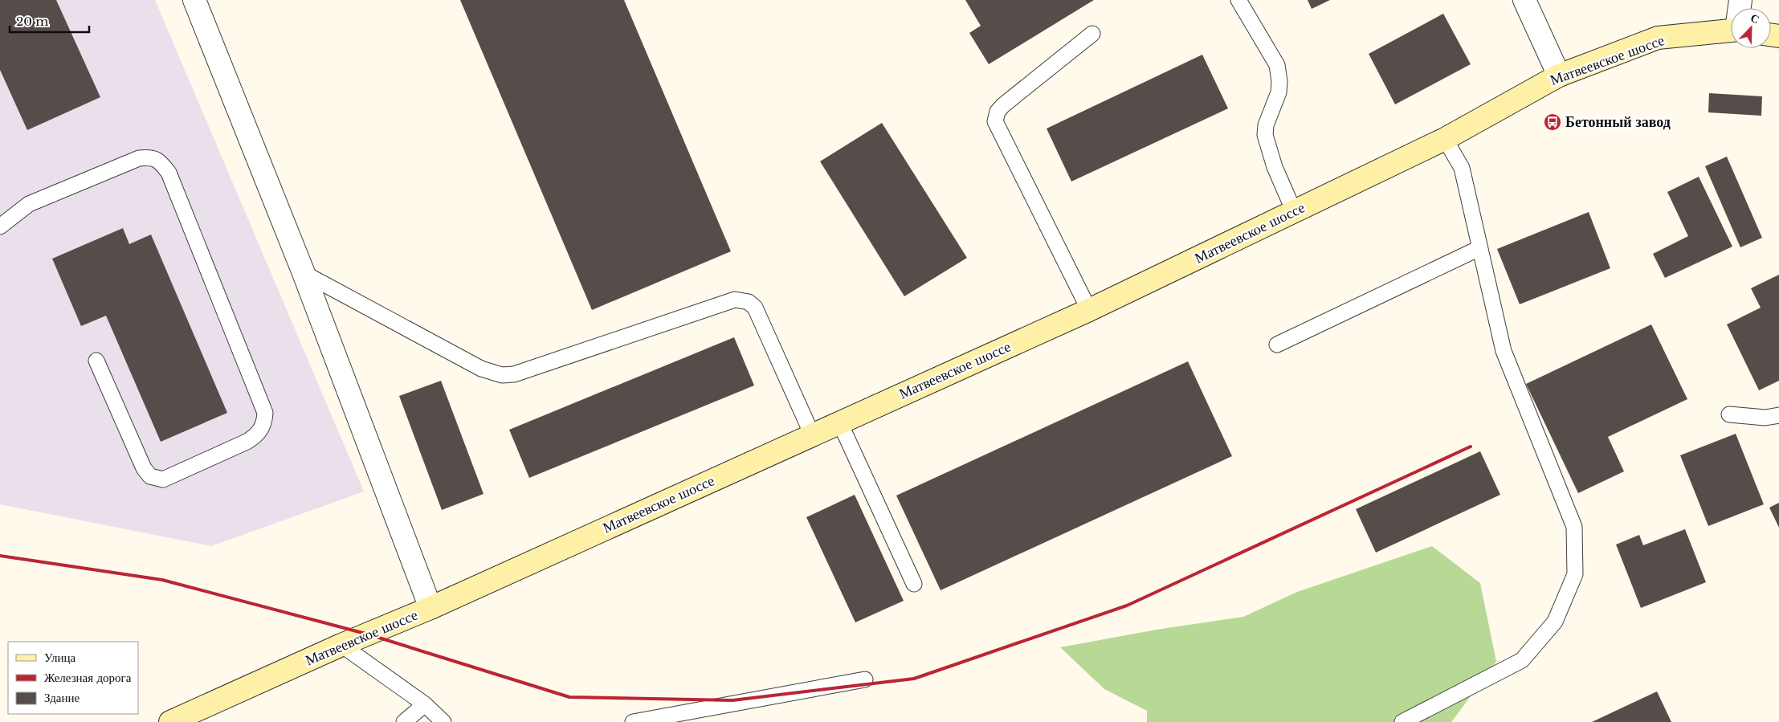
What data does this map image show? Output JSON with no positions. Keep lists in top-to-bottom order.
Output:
{
  "streets": {
    "main road": ["Матвеевское шоссе"]
  },
  "places": {
    "bus stop": ["Бетонный завод"]
  },
  "legend": ["Улица", "Железная дорога", "Здание"],
  "scale_bar": "20 m",
  "north": "top right"
}
